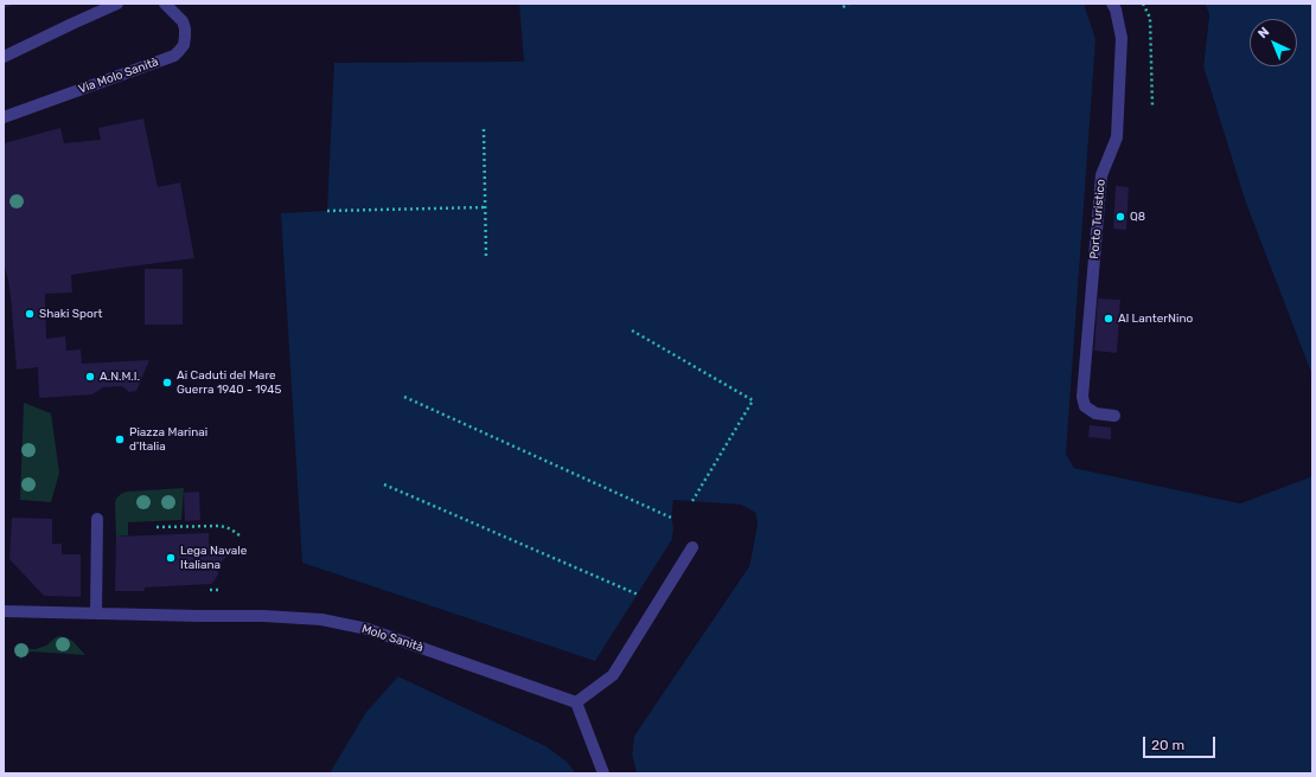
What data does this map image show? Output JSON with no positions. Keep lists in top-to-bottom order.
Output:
{
  "streets": {
    "street": ["Via Molo Sanità", "Porto Turistico", "Molo Sanità"]
  },
  "places": [
    "Q8",
    "Shaki Sport",
    "Al LanterNino",
    "A.N.M.I.",
    "Ai Caduti del Mare Guerra 1940 - 1945",
    "Piazza Marinai d'Italia",
    "Lega Navale Italiana"
  ],
  "scale_bar": "20 m",
  "north": "top left"
}
